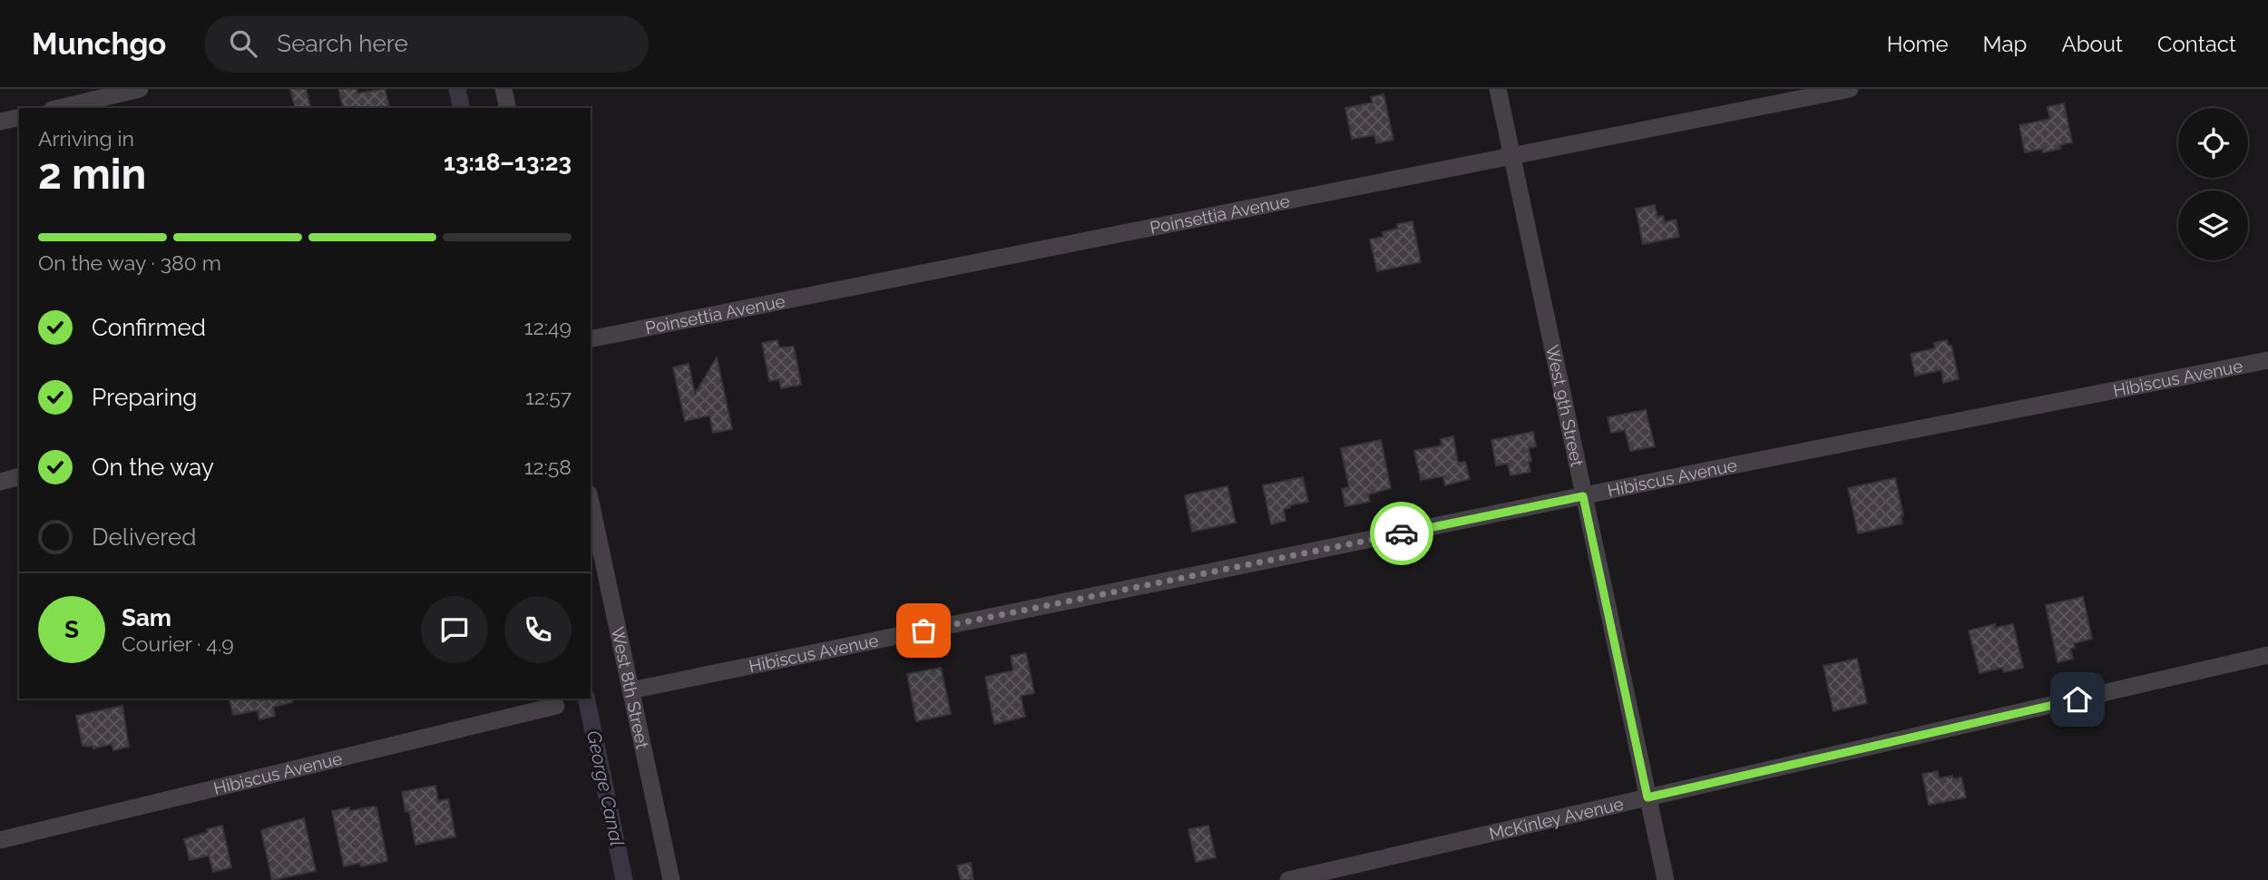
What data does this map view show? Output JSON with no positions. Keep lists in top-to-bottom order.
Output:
{
  "streets": {
    "street": [
      "Poinsettia Avenue",
      "Hibiscus Avenue",
      "West 9th Street",
      "West 8th Street",
      "McKinley Avenue"
    ]
  },
  "crossings": [
    ["Poinsettia Avenue", "West 9th Street"],
    ["Hibiscus Avenue", "West 9th Street"],
    ["Hibiscus Avenue", "West 8th Street"],
    ["West 9th Street", "McKinley Avenue"]
  ],
  "water": ["George Canal"],
  "page": {
    "header": "Munchgo",
    "search": "Search here",
    "nav": [
      "Home",
      "Map",
      "About",
      "Contact"
    ],
    "heading": ["2 min", "Arriving in", "13:18–13:23"],
    "panel": ["Sam", "Courier · 4.9"],
    "bar": "On the way · 380 m",
    "list": [
      ["Confirmed", "12:49"],
      ["Preparing", "12:57"],
      ["On the way", "12:58"],
      "Delivered"
    ],
    "round": "S"
  }
}
